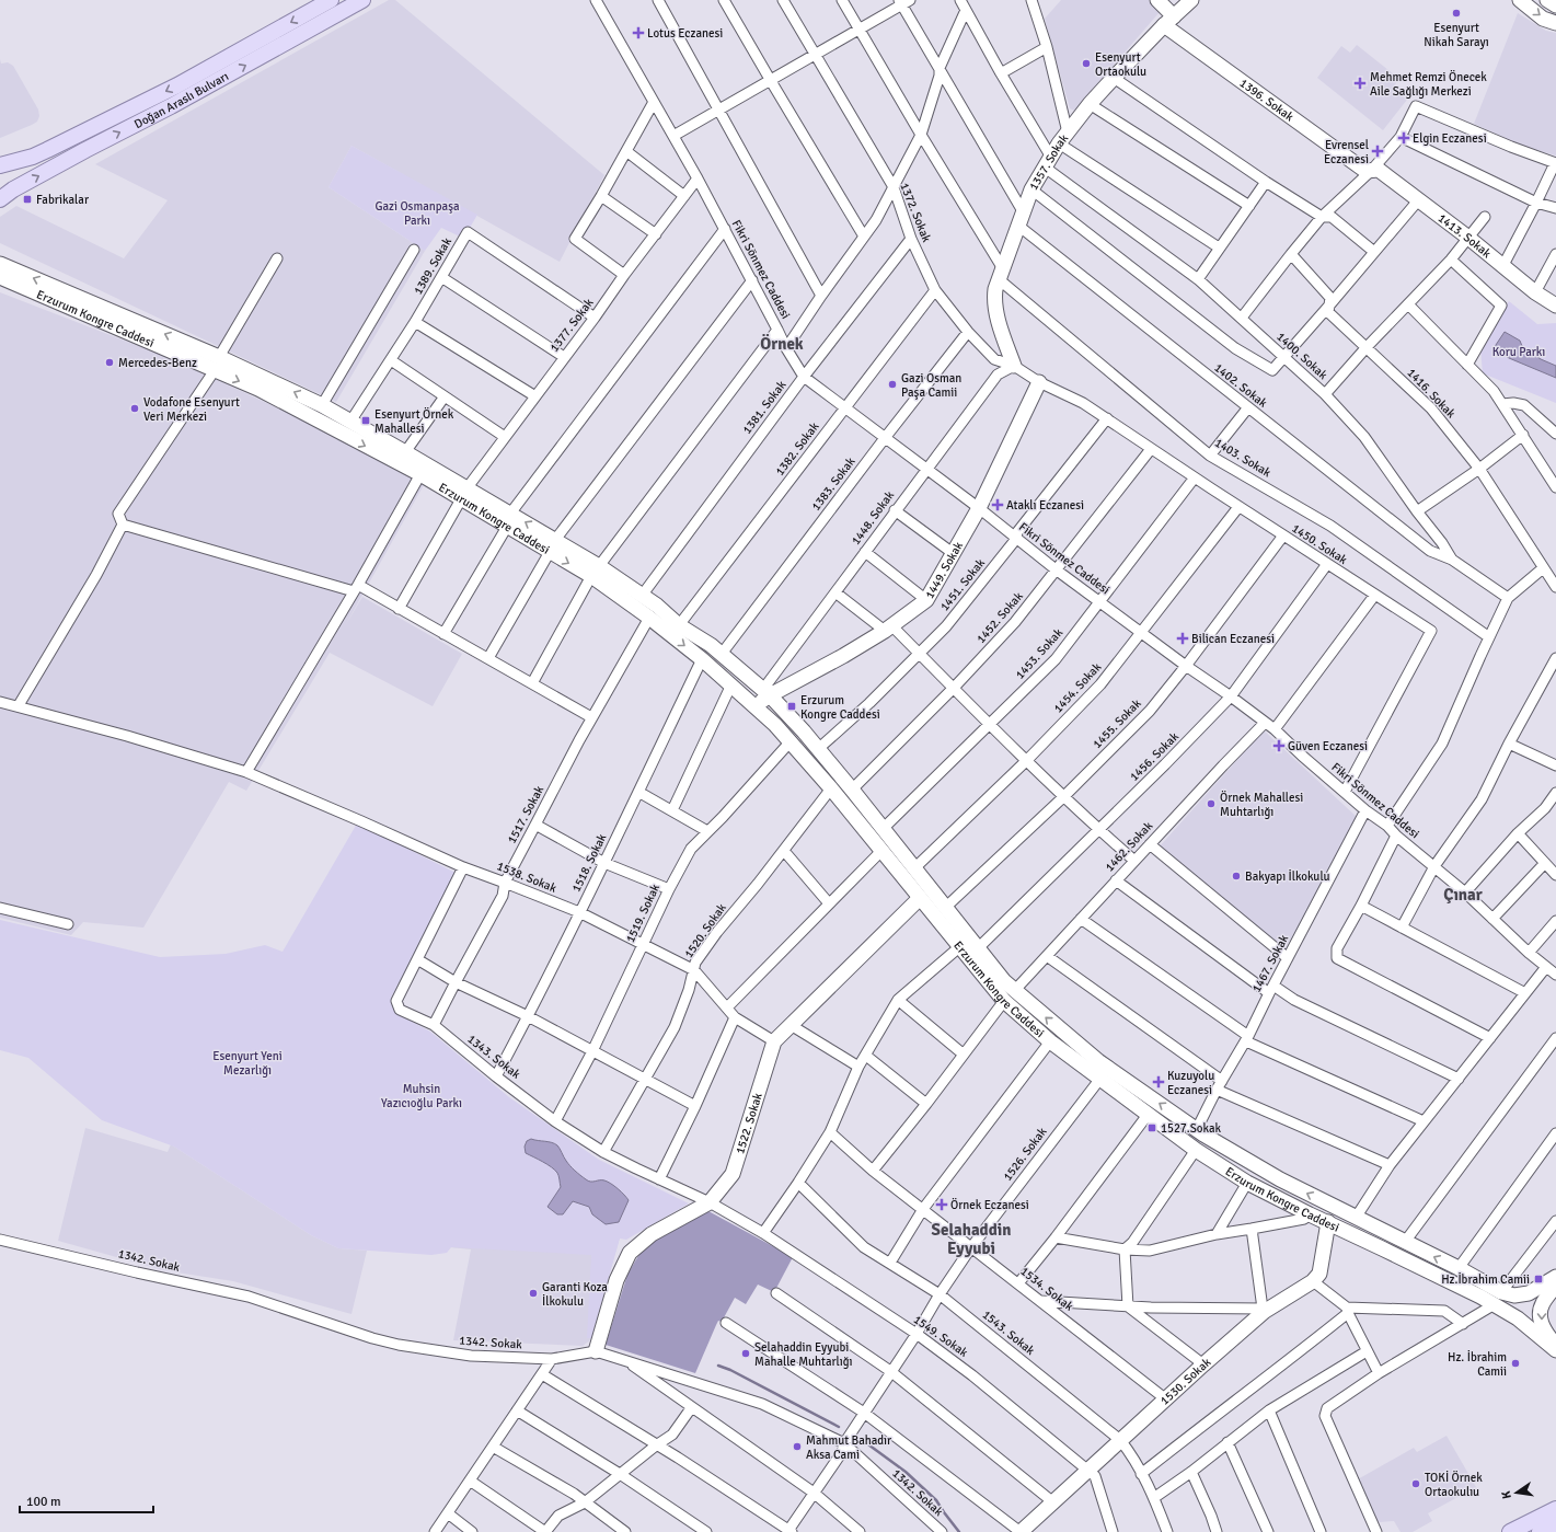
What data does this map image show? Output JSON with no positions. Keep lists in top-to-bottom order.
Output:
{
  "streets": {
    "main road": [
      "Doğan Araslı Bulvarı",
      "1396. Sokak",
      "1357. Sokak",
      "1413. Sokak",
      "Erzurum Kongre Caddesi",
      "1449. Sokak",
      "1522. Sokak",
      "1530. Sokak"
    ],
    "street": [
      "1372. Sokak",
      "1389. Sokak",
      "Fikri Sönmez Caddesi",
      "1377. Sokak",
      "1400. Sokak",
      "1402. Sokak",
      "1416. Sokak",
      "1381. Sokak",
      "1382. Sokak",
      "1403. Sokak",
      "1383. Sokak",
      "1448. Sokak",
      "1450. Sokak",
      "1451. Sokak",
      "1452. Sokak",
      "1453. Sokak",
      "1454. Sokak",
      "1455. Sokak",
      "1456. Sokak",
      "1517. Sokak",
      "1462. Sokak",
      "1518. Sokak",
      "1538. Sokak",
      "1519. Sokak",
      "1520. Sokak",
      "1467. Sokak",
      "1343. Sokak",
      "1526. Sokak",
      "1342. Sokak",
      "1534. Sokak",
      "1543. Sokak",
      "1549. Sokak"
    ]
  },
  "crossings": [
    ["1396. Sokak", "1357. Sokak"],
    ["1396. Sokak", "1413. Sokak"],
    ["1357. Sokak", "1372. Sokak"],
    ["1357. Sokak", "1400. Sokak"],
    ["1357. Sokak", "1402. Sokak"],
    ["1357. Sokak", "1403. Sokak"],
    ["1357. Sokak", "1448. Sokak"],
    ["1372. Sokak", "1381. Sokak"],
    ["1372. Sokak", "1382. Sokak"],
    ["1372. Sokak", "1383. Sokak"],
    ["1372. Sokak", "1448. Sokak"],
    ["1372. Sokak", "1450. Sokak"],
    ["1372. Sokak", "1449. Sokak"],
    ["1389. Sokak", "Erzurum Kongre Caddesi"],
    ["1389. Sokak", "1377. Sokak"],
    ["Fikri Sönmez Caddesi", "1377. Sokak"],
    ["Fikri Sönmez Caddesi", "1381. Sokak"],
    ["Fikri Sönmez Caddesi", "1382. Sokak"],
    ["Fikri Sönmez Caddesi", "1383. Sokak"],
    ["Fikri Sönmez Caddesi", "1448. Sokak"],
    ["Fikri Sönmez Caddesi", "1450. Sokak"],
    ["Fikri Sönmez Caddesi", "1449. Sokak"],
    ["Fikri Sönmez Caddesi", "1451. Sokak"],
    ["Fikri Sönmez Caddesi", "1452. Sokak"],
    ["Fikri Sönmez Caddesi", "1453. Sokak"],
    ["Fikri Sönmez Caddesi", "1454. Sokak"],
    ["Fikri Sönmez Caddesi", "1455. Sokak"],
    ["Fikri Sönmez Caddesi", "1456. Sokak"],
    ["Fikri Sönmez Caddesi", "1462. Sokak"],
    ["Fikri Sönmez Caddesi", "1467. Sokak"],
    ["Erzurum Kongre Caddesi", "1377. Sokak"],
    ["Erzurum Kongre Caddesi", "1381. Sokak"],
    ["Erzurum Kongre Caddesi", "1382. Sokak"],
    ["Erzurum Kongre Caddesi", "1383. Sokak"],
    ["Erzurum Kongre Caddesi", "1448. Sokak"],
    ["Erzurum Kongre Caddesi", "1449. Sokak"],
    ["Erzurum Kongre Caddesi", "1451. Sokak"],
    ["Erzurum Kongre Caddesi", "1452. Sokak"],
    ["Erzurum Kongre Caddesi", "1453. Sokak"],
    ["Erzurum Kongre Caddesi", "1454. Sokak"],
    ["Erzurum Kongre Caddesi", "1455. Sokak"],
    ["Erzurum Kongre Caddesi", "1456. Sokak"],
    ["Erzurum Kongre Caddesi", "1517. Sokak"],
    ["Erzurum Kongre Caddesi", "1462. Sokak"],
    ["Erzurum Kongre Caddesi", "1518. Sokak"],
    ["Erzurum Kongre Caddesi", "1519. Sokak"],
    ["Erzurum Kongre Caddesi", "1520. Sokak"],
    ["Erzurum Kongre Caddesi", "1467. Sokak"],
    ["Erzurum Kongre Caddesi", "1522. Sokak"],
    ["Erzurum Kongre Caddesi", "1526. Sokak"],
    ["1400. Sokak", "1402. Sokak"],
    ["1448. Sokak", "1449. Sokak"],
    ["1450. Sokak", "1449. Sokak"],
    ["1450. Sokak", "1451. Sokak"],
    ["1450. Sokak", "1452. Sokak"],
    ["1450. Sokak", "1453. Sokak"],
    ["1450. Sokak", "1454. Sokak"],
    ["1450. Sokak", "1455. Sokak"],
    ["1450. Sokak", "1456. Sokak"],
    ["1517. Sokak", "1538. Sokak"],
    ["1517. Sokak", "1343. Sokak"],
    ["1518. Sokak", "1538. Sokak"],
    ["1518. Sokak", "1343. Sokak"],
    ["1538. Sokak", "1519. Sokak"],
    ["1538. Sokak", "1520. Sokak"],
    ["1538. Sokak", "1343. Sokak"],
    ["1538. Sokak", "1522. Sokak"],
    ["1519. Sokak", "1343. Sokak"],
    ["1520. Sokak", "1343. Sokak"],
    ["1343. Sokak", "1522. Sokak"],
    ["1343. Sokak", "1549. Sokak"],
    ["1522. Sokak", "1342. Sokak"],
    ["1522. Sokak", "1549. Sokak"],
    ["1526. Sokak", "1342. Sokak"],
    ["1526. Sokak", "1534. Sokak"],
    ["1526. Sokak", "1543. Sokak"],
    ["1526. Sokak", "1549. Sokak"],
    ["1534. Sokak", "1530. Sokak"],
    ["1543. Sokak", "1530. Sokak"],
    ["1549. Sokak", "1530. Sokak"]
  ],
  "districts": ["Örnek", "Çınar", "Selahaddin Eyyubi"],
  "parks": [
    "Gazi Osmanpaşa Parkı",
    "Koru Parkı",
    "Esenyurt Yeni Mezarlığı",
    "Muhsin Yazıcıoğlu Parkı"
  ],
  "places": {
    "other": [
      "Esenyurt Nikah Sarayı",
      "Esenyurt Ortaokulu",
      "Mercedes-Benz",
      "Gazi Osman Paşa Camii",
      "Vodafone Esenyurt Veri Merkezi",
      "Örnek Mahallesi Muhtarlığı",
      "Bakyapı İlkokulu",
      "Garanti Koza İlkokulu",
      "Selahaddin Eyyubi Mahalle Muhtarlığı",
      "Hz. İbrahim Camii",
      "Mahmut Bahadır Aksa Cami",
      "TOKİ Örnek Ortaokulıu"
    ],
    "health": [
      "Lotus Eczanesi",
      "Mehmet Remzi Önecek Aile Sağlığı Merkezi",
      "Elgin Eczanesi",
      "Evrensel Eczanesi",
      "Ataklı Eczanesi",
      "Bilican Eczanesi",
      "Güven Eczanesi",
      "Kuzuyolu Eczanesi",
      "Örnek Eczanesi"
    ],
    "transit": [
      "Fabrikalar",
      "Esenyurt Örnek Mahallesi",
      "Erzurum Kongre Caddesi",
      "1527.Sokak",
      "Hz.İbrahim Camii"
    ]
  },
  "scale_bar": "100 m",
  "north": "left"
}
